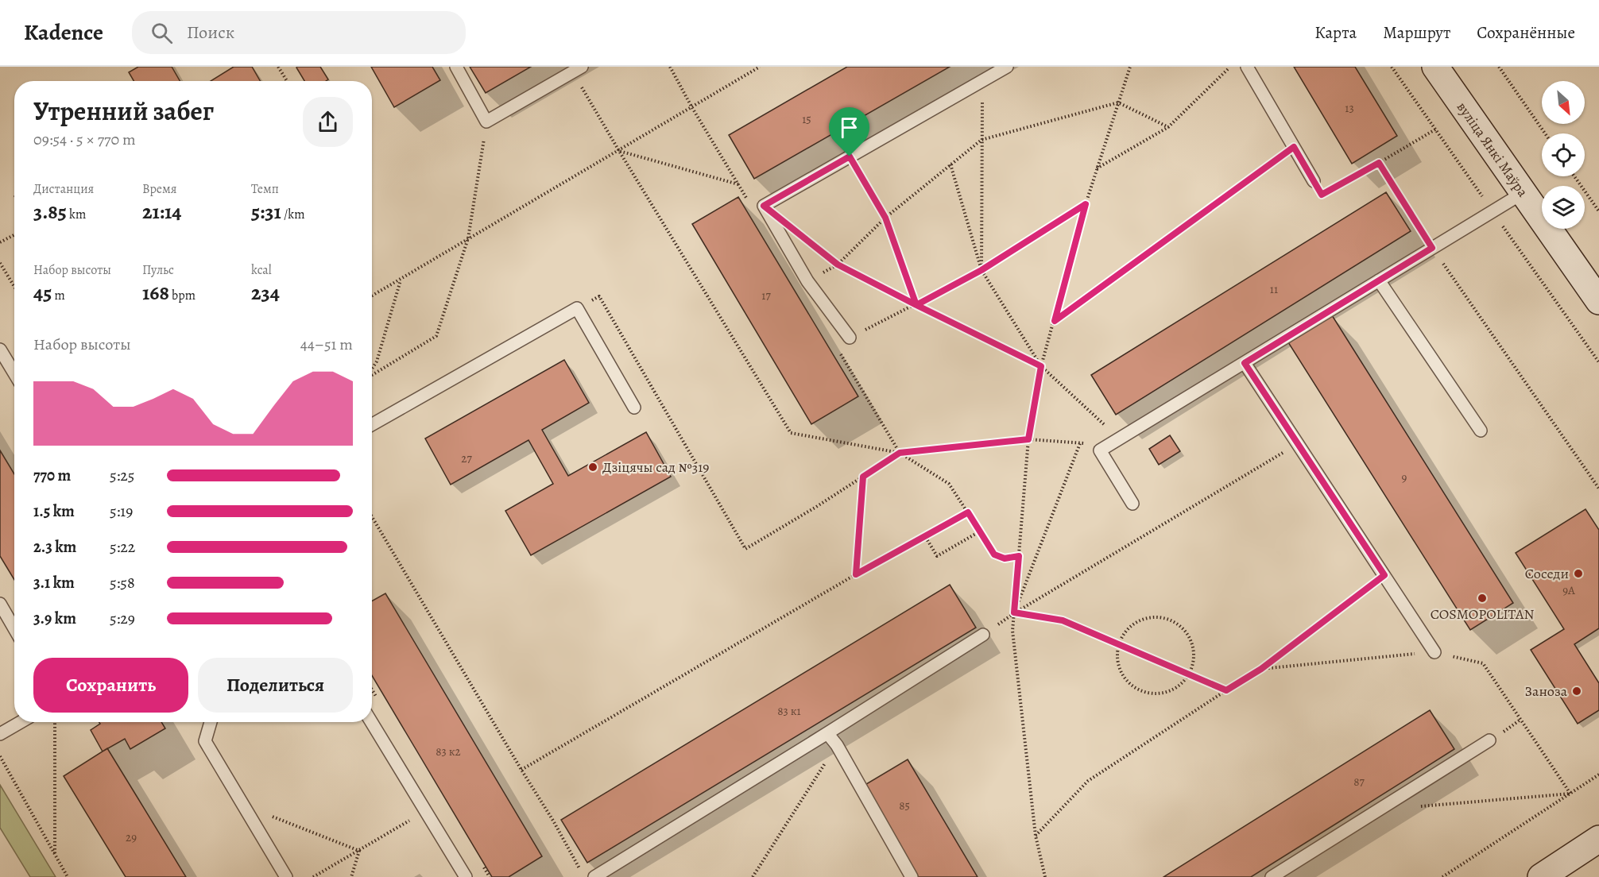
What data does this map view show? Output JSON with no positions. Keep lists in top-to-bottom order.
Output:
{
  "streets": {
    "street": ["вуліца Янкі Маўра"]
  },
  "places": [
    "Дзіцячы сад №319",
    "Соседи",
    "COSMOPOLITAN",
    "Заноза"
  ],
  "house_numbers": [
    "13",
    "15",
    "11",
    "17",
    "27",
    "9",
    "9А",
    "83 к1",
    "83 к2",
    "87",
    "85",
    "29"
  ],
  "north": "bottom right",
  "page": {
    "header": "Kadence",
    "search": "Поиск",
    "nav": ["Карта", "Маршрут", "Сохранённые"],
    "heading": ["Утренний забег", "09:54 · 5 × 770 m"],
    "stats": [
      ["Дистанция", "3.85 km"],
      ["Время", "21:14"],
      ["Темп", "5:31 /km"],
      ["Набор высоты", "45 m"],
      ["Пульс", "168 bpm"],
      ["kcal", "234"]
    ],
    "chart": ["Набор высоты", "44–51 m"],
    "list": [
      {
        "name": "770 m",
        "note": "5:25"
      },
      {
        "name": "1.5 km",
        "note": "5:19"
      },
      {
        "name": "2.3 km",
        "note": "5:22"
      },
      {
        "name": "3.1 km",
        "note": "5:58"
      },
      {
        "name": "3.9 km",
        "note": "5:29"
      }
    ],
    "buttons": ["Сохранить", "Поделиться"]
  }
}
